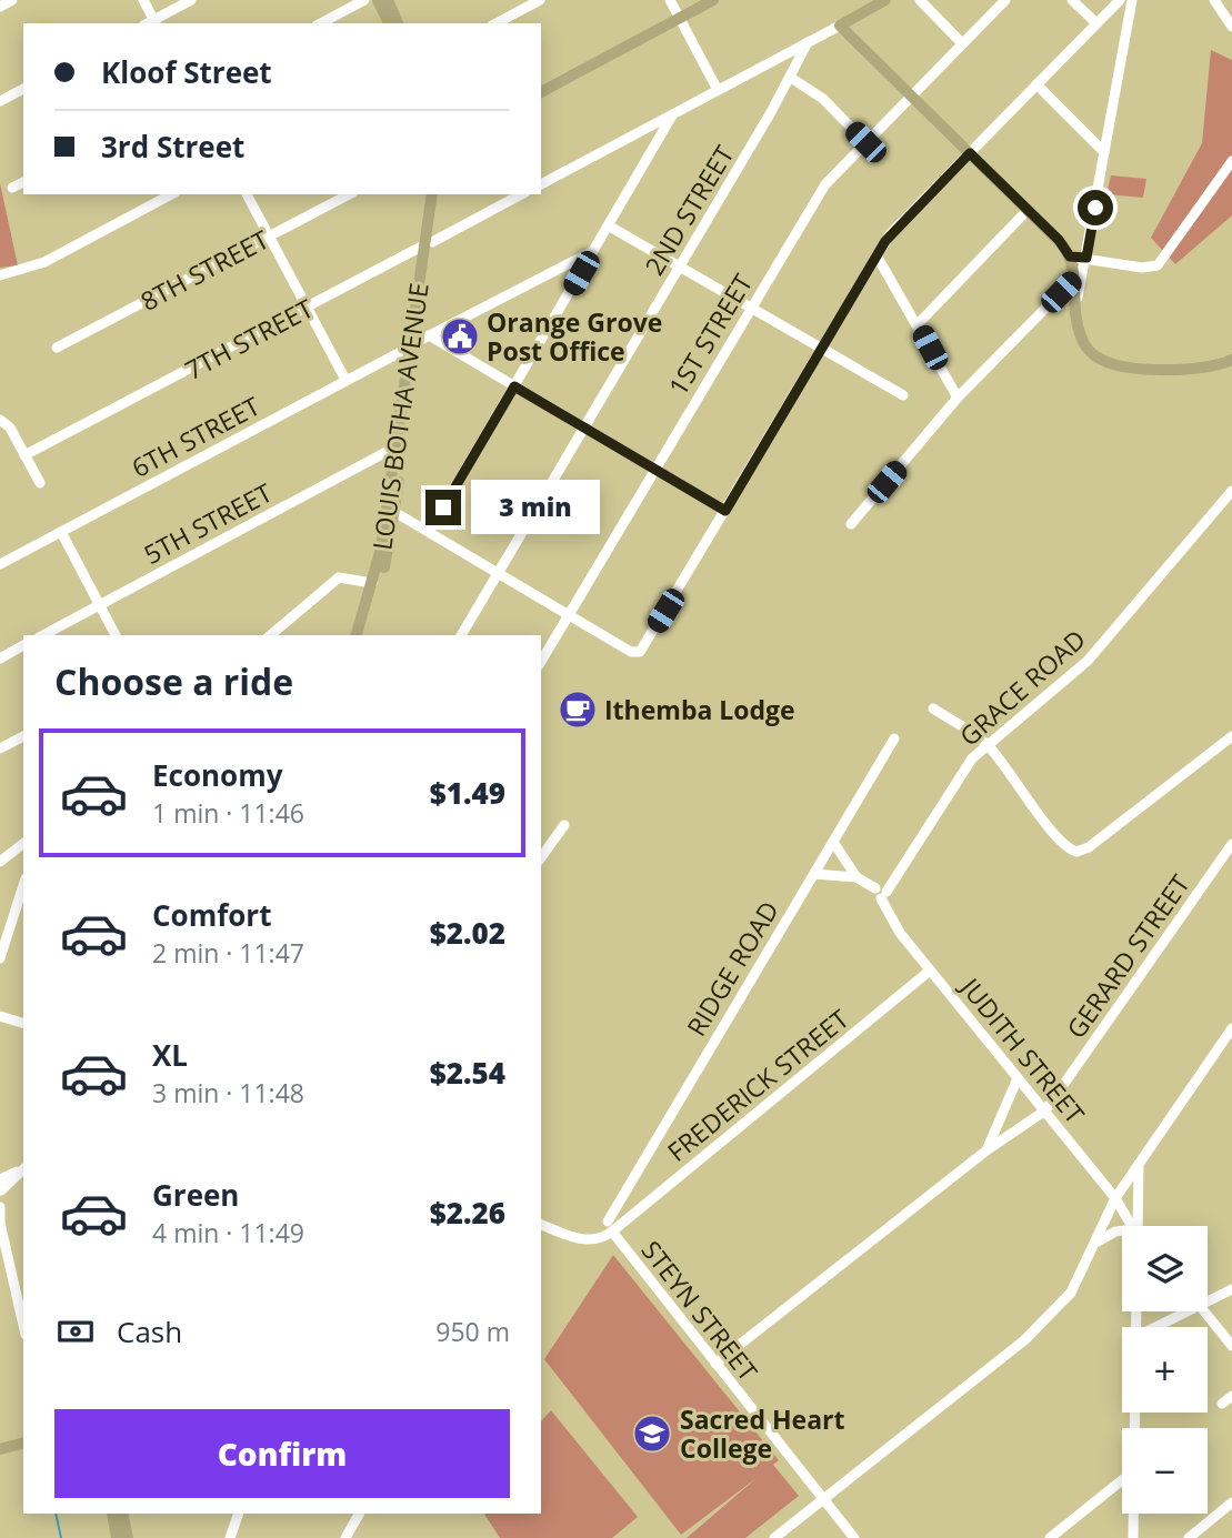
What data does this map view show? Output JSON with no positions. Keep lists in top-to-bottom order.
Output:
{
  "streets": {
    "main road": ["LOUIS BOTHA AVENUE"],
    "street": [
      "2ND STREET",
      "8TH STREET",
      "1ST STREET",
      "7TH STREET",
      "6TH STREET",
      "5TH STREET",
      "GRACE ROAD",
      "GERARD STREET",
      "RIDGE ROAD",
      "JUDITH STREET",
      "FREDERICK STREET",
      "STEYN STREET"
    ]
  },
  "crossings": [
    ["7TH STREET", "LOUIS BOTHA AVENUE"],
    ["LOUIS BOTHA AVENUE", "6TH STREET"],
    ["LOUIS BOTHA AVENUE", "5TH STREET"],
    ["GRACE ROAD", "JUDITH STREET"],
    ["GERARD STREET", "JUDITH STREET"],
    ["GERARD STREET", "STEYN STREET"],
    ["JUDITH STREET", "FREDERICK STREET"],
    ["FREDERICK STREET", "STEYN STREET"]
  ],
  "places": {
    "public building": ["Orange Grove Post Office"],
    "cafe": ["Ithemba Lodge"],
    "school or university": ["Sacred Heart College"]
  },
  "page": {
    "banner": ["Kloof Street", "3rd Street"],
    "bubble": "3 min",
    "heading": "Choose a ride",
    "list": [
      {
        "name": "Economy",
        "note": "1 min · 11:46",
        "value": "$1.49"
      },
      {
        "name": "Comfort",
        "note": "2 min · 11:47",
        "value": "$2.02"
      },
      {
        "name": "XL",
        "note": "3 min · 11:48",
        "value": "$2.54"
      },
      {
        "name": "Green",
        "note": "4 min · 11:49",
        "value": "$2.26"
      }
    ],
    "map_buttons": ["+", "−"],
    "pay": ["Cash", "950 m"],
    "buttons": "Confirm"
  }
}
